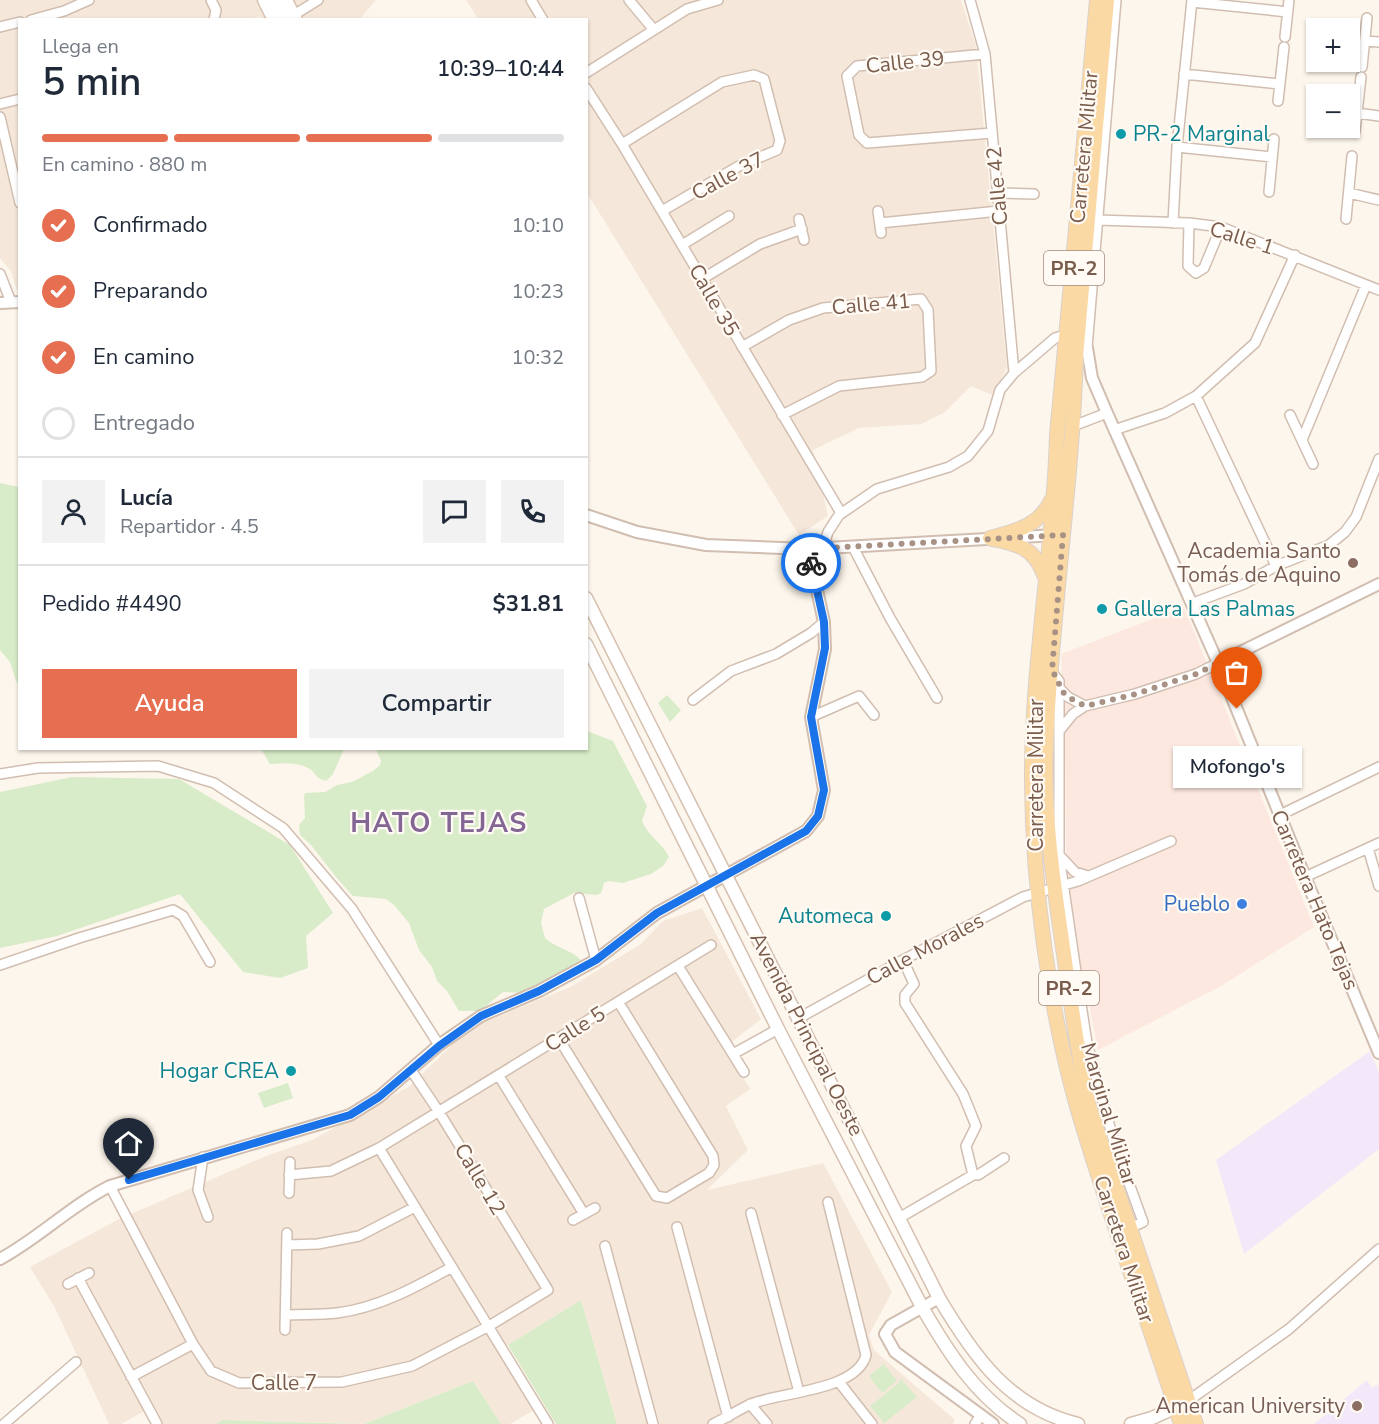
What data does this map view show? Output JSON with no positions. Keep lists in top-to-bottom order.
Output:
{
  "streets": {
    "main road": ["Carretera Militar", "PR-2", "Avenida Principal Oeste"],
    "street": [
      "Calle 39",
      "Calle 37",
      "Calle 42",
      "Calle 1",
      "Calle 35",
      "Calle 41",
      "Carretera Hato Tejas",
      "Calle Morales",
      "Calle 5",
      "Calle 12",
      "Calle 7"
    ]
  },
  "crossings": [
    ["Calle 39", "Calle 42"],
    ["Carretera Militar", "Calle Morales"],
    ["Calle 37", "Calle 35"],
    ["Calle 35", "Calle 41"],
    ["Calle Morales", "Avenida Principal Oeste"],
    ["Calle 5", "Calle 12"],
    ["Calle 12", "Calle 7"]
  ],
  "districts": ["HATO TEJAS"],
  "places": [
    "PR-2 Marginal",
    "Academia Santo Tomás de Aquino",
    "Gallera Las Palmas",
    "Mofongo's",
    "Pueblo",
    "Automeca",
    "Hogar CREA",
    "American University"
  ],
  "page": {
    "map_buttons": ["+", "−"],
    "heading": ["5 min", "Llega en", "10:39–10:44"],
    "panel": [
      "Lucía",
      "Repartidor · 4.5",
      "Pedido #4490",
      "$31.81"
    ],
    "bar": "En camino · 880 m",
    "list": [
      ["Confirmado", "10:10"],
      ["Preparando", "10:23"],
      ["En camino", "10:32"],
      "Entregado"
    ],
    "buttons": ["Ayuda", "Compartir"],
    "bubble": "Mofongo's"
  }
}
